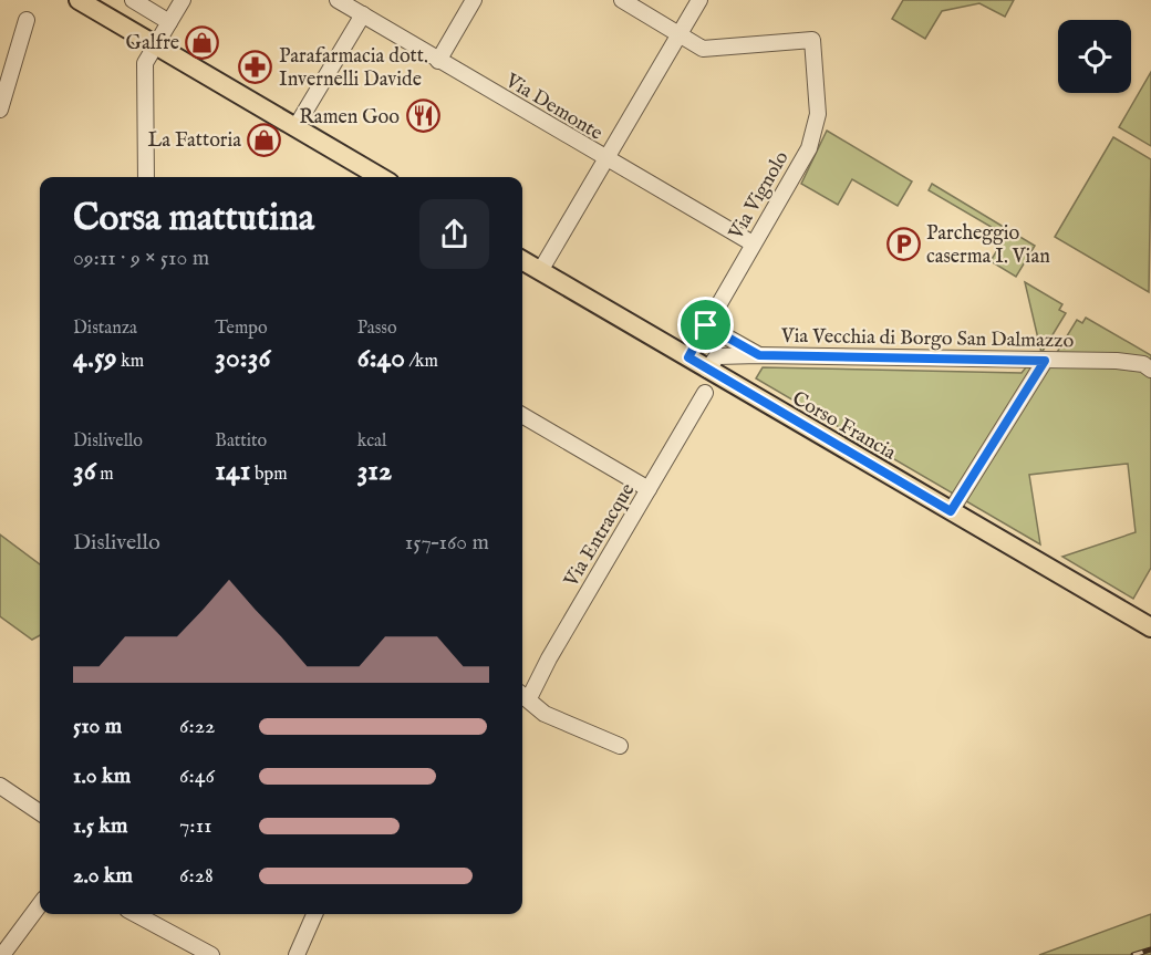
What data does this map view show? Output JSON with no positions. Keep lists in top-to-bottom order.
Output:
{
  "streets": {
    "main road": ["Corso Francia"],
    "street": [
      "Via Demonte",
      "Via Vignolo",
      "Via Vecchia di Borgo San Dalmazzo",
      "Via Entracque"
    ]
  },
  "crossings": [
    ["Via Demonte", "Via Vignolo"],
    ["Via Vignolo", "Corso Francia"],
    ["Via Vecchia di Borgo San Dalmazzo", "Corso Francia"]
  ],
  "places": {
    "shop": ["Galfre", "La Fattoria"],
    "pharmacy": ["Parafarmacia dott. Invernelli Davide"],
    "restaurant": ["Ramen Goo"],
    "parking": ["Parcheggio caserma I. Vian"]
  },
  "page": {
    "heading": ["Corsa mattutina", "09:11 · 9 × 510 m"],
    "stats": [
      ["Distanza", "4.59 km"],
      ["Tempo", "30:36"],
      ["Passo", "6:40 /km"],
      ["Dislivello", "36 m"],
      ["Battito", "141 bpm"],
      ["kcal", "312"]
    ],
    "chart": ["Dislivello", "157–160 m"],
    "list": [
      {
        "name": "510 m",
        "note": "6:22"
      },
      {
        "name": "1.0 km",
        "note": "6:46"
      },
      {
        "name": "1.5 km",
        "note": "7:11"
      },
      {
        "name": "2.0 km",
        "note": "6:28"
      }
    ]
  }
}
